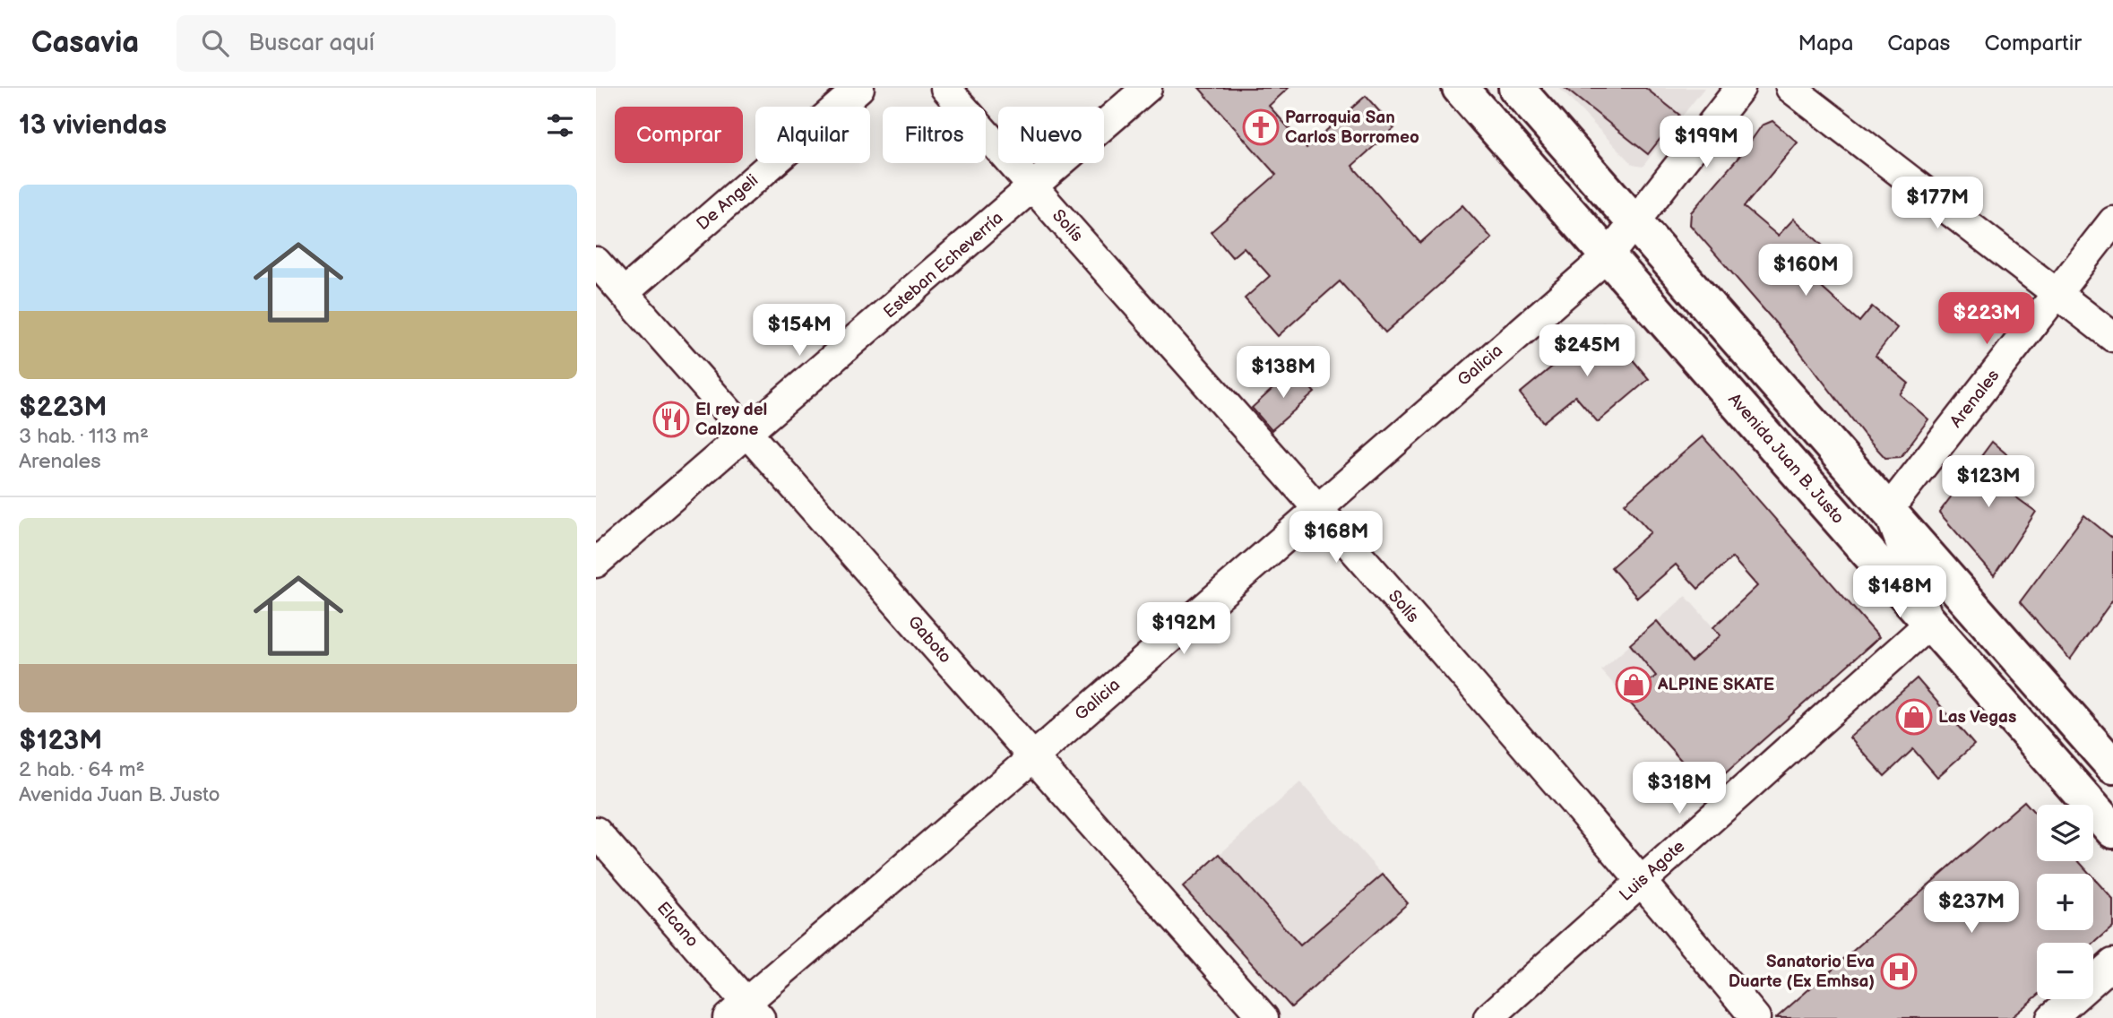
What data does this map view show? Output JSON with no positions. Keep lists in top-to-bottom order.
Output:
{
  "streets": {
    "main road": ["Avenida Juan B. Justo"],
    "street": [
      "De Angeli",
      "Solís",
      "Esteban Echeverría",
      "Galicia",
      "Arenales",
      "Gaboto",
      "Luis Agote",
      "Elcano"
    ]
  },
  "crossings": [
    ["De Angeli", "Gaboto"],
    ["Solís", "Esteban Echeverría"],
    ["Solís", "Galicia"],
    ["Solís", "Luis Agote"],
    ["Esteban Echeverría", "Gaboto"],
    ["Galicia", "Avenida Juan B. Justo"],
    ["Galicia", "Gaboto"],
    ["Galicia", "Elcano"],
    ["Avenida Juan B. Justo", "Luis Agote"]
  ],
  "places": {
    "church": ["Parroquia San Carlos Borromeo"],
    "restaurant": ["El rey del Calzone"],
    "shop": ["ALPINE SKATE", "Las Vegas"],
    "hospital": ["Sanatorio Eva Duarte (Ex Emhsa)"]
  },
  "page": {
    "header": "Casavia",
    "search": "Buscar aquí",
    "nav": ["Mapa", "Capas", "Compartir"],
    "heading": "13 viviendas",
    "chip": [
      "Comprar",
      "Alquilar",
      "Filtros",
      "Nuevo"
    ],
    "price": [
      "$199M",
      "$177M",
      "$160M",
      "$223M",
      "$154M",
      "$245M",
      "$138M",
      "$123M",
      "$168M",
      "$148M",
      "$192M",
      "$318M",
      "$237M"
    ],
    "list": [
      {
        "name": "$223M",
        "note": "3 hab. · 113 m² · Arenales"
      },
      {
        "name": "$123M",
        "note": "2 hab. · 64 m² · Avenida Juan B. Justo"
      }
    ],
    "map_buttons": ["+", "−"]
  }
}
